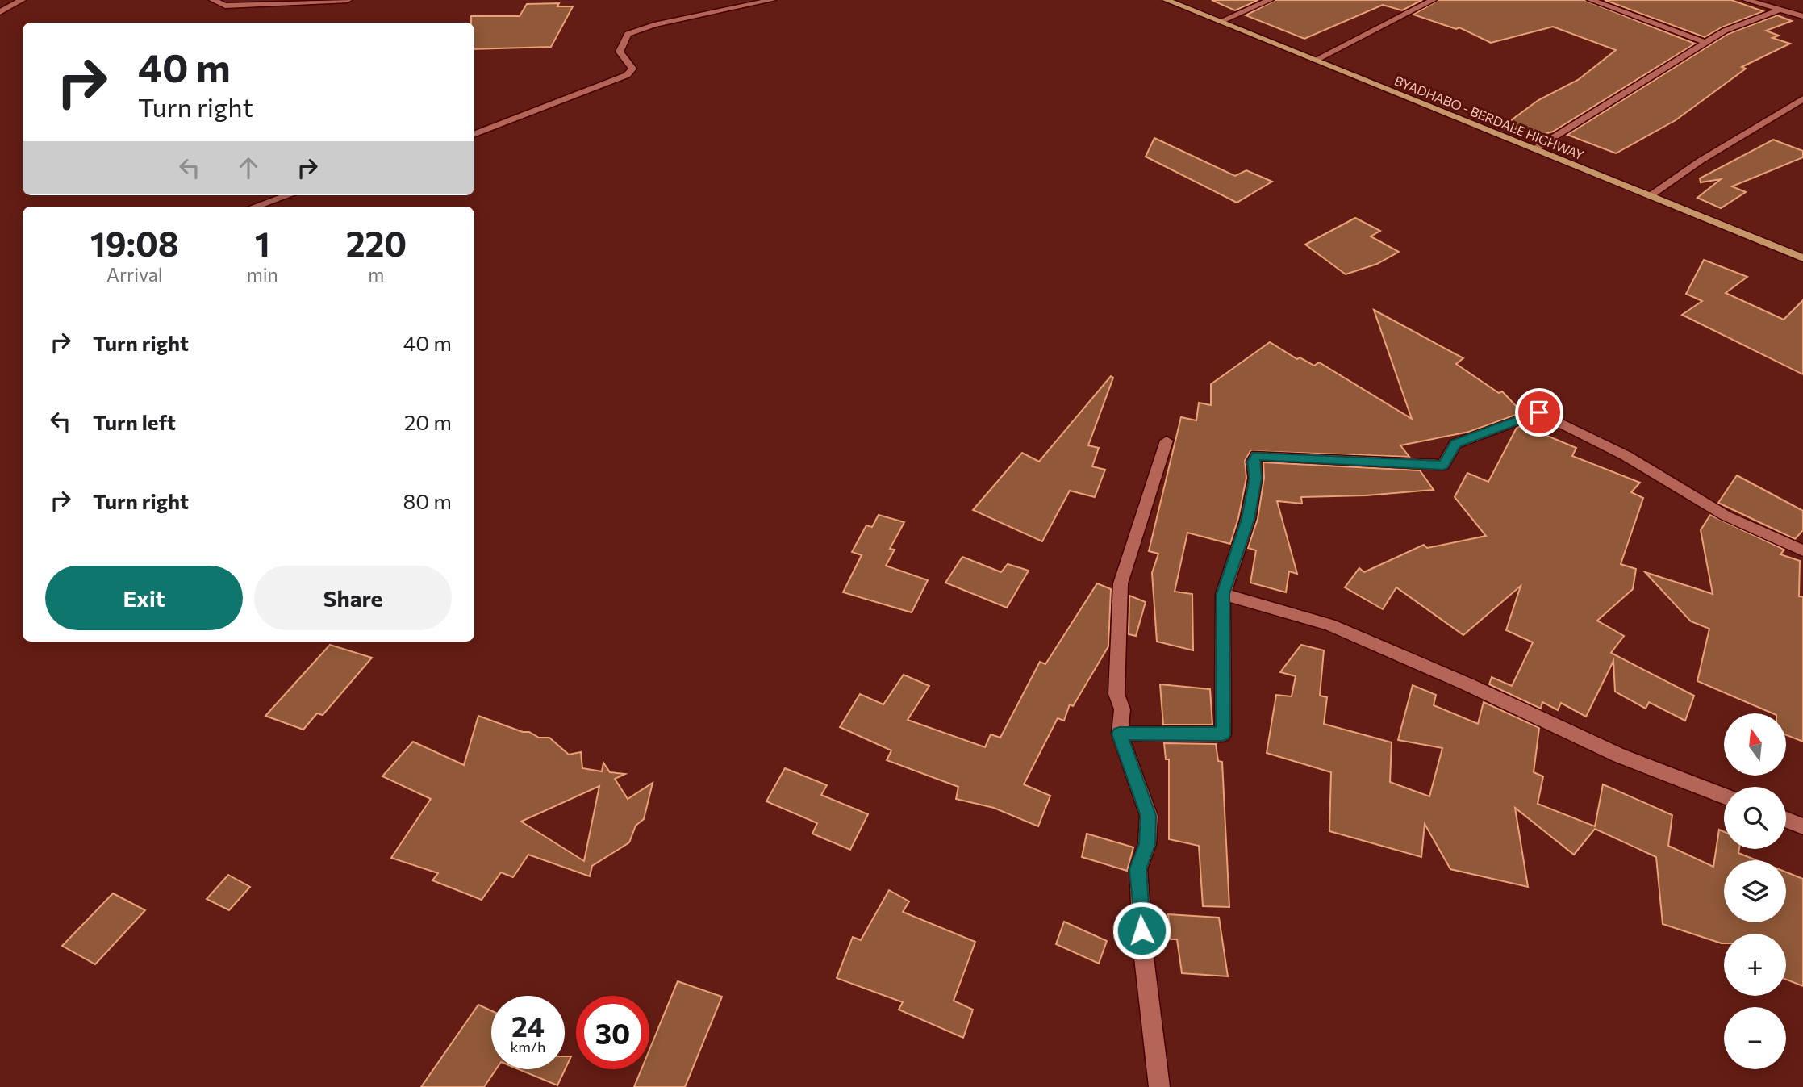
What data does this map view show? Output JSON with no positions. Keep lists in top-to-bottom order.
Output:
{
  "streets": {
    "main road": ["BYADHABO - BERDALE HIGHWAY"]
  },
  "north": "top",
  "page": {
    "turn": ["40 m", "Turn right"],
    "eta": [
      "19:08",
      "Arrival",
      "1",
      "min",
      "220",
      "m"
    ],
    "list": [
      {
        "name": "Turn right",
        "value": "40 m"
      },
      {
        "name": "Turn left",
        "value": "20 m"
      },
      {
        "name": "Turn right",
        "value": "80 m"
      }
    ],
    "buttons": ["Exit", "Share"],
    "map_buttons": ["+", "−"],
    "speed": "24 km/h",
    "limit": "30"
  }
}
